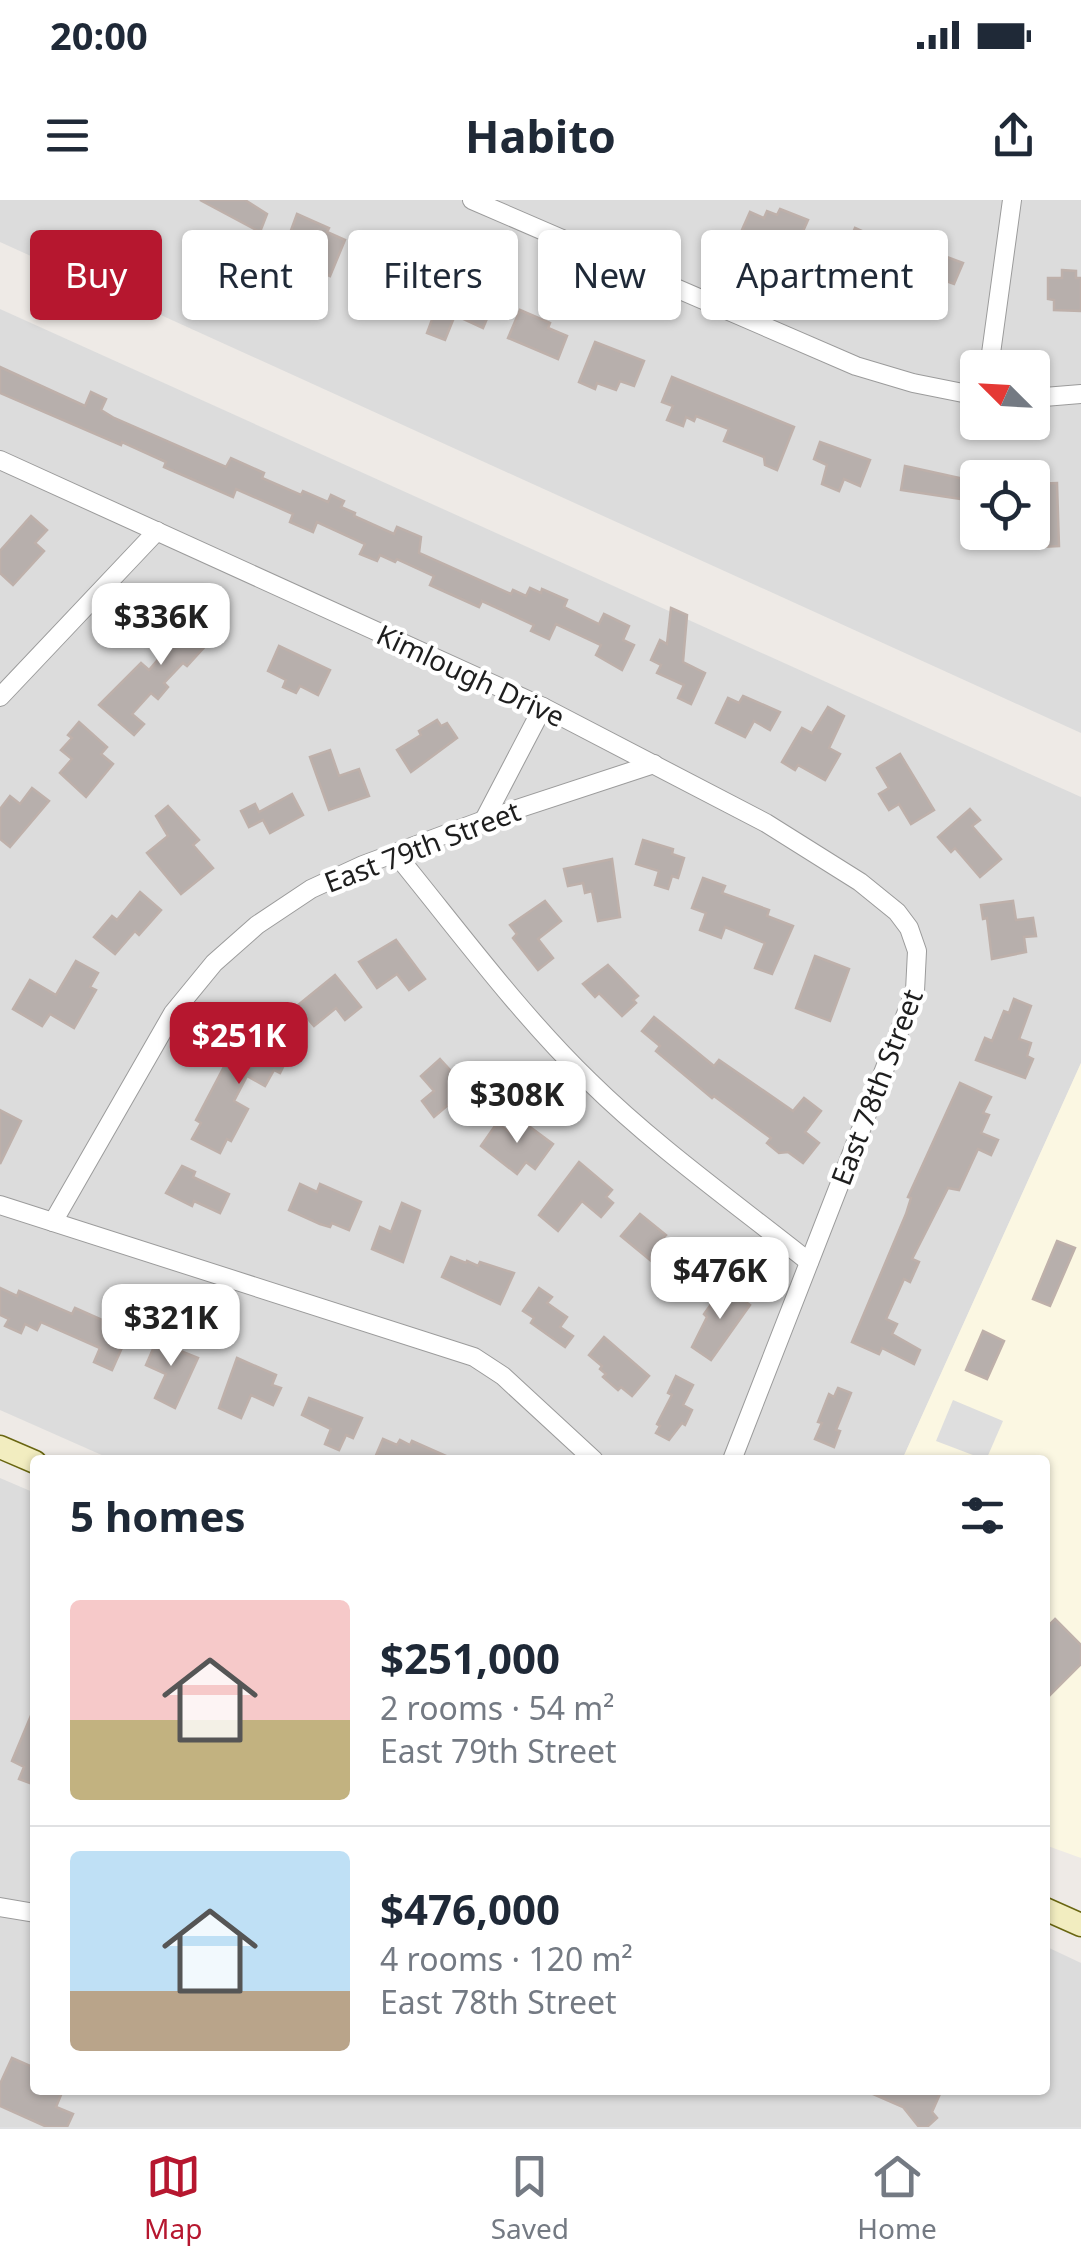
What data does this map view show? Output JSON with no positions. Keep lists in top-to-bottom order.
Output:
{
  "streets": {
    "street": ["Kimlough Drive", "East 79th Street", "East 78th Street"]
  },
  "crossings": [
    ["Kimlough Drive", "East 79th Street"],
    ["Kimlough Drive", "East 78th Street"]
  ],
  "north": "top left",
  "page": {
    "status": "20:00",
    "header": "Habito",
    "chip": [
      "Buy",
      "Rent",
      "Filters",
      "New",
      "Apartment"
    ],
    "price": [
      "$336K",
      "$251K",
      "$308K",
      "$476K",
      "$321K"
    ],
    "heading": "5 homes",
    "list": [
      {
        "name": "$251,000",
        "note": "2 rooms · 54 m² · East 79th Street"
      },
      {
        "name": "$476,000",
        "note": "4 rooms · 120 m² · East 78th Street"
      }
    ],
    "tabs": ["Map", "Saved", "Home"]
  }
}
